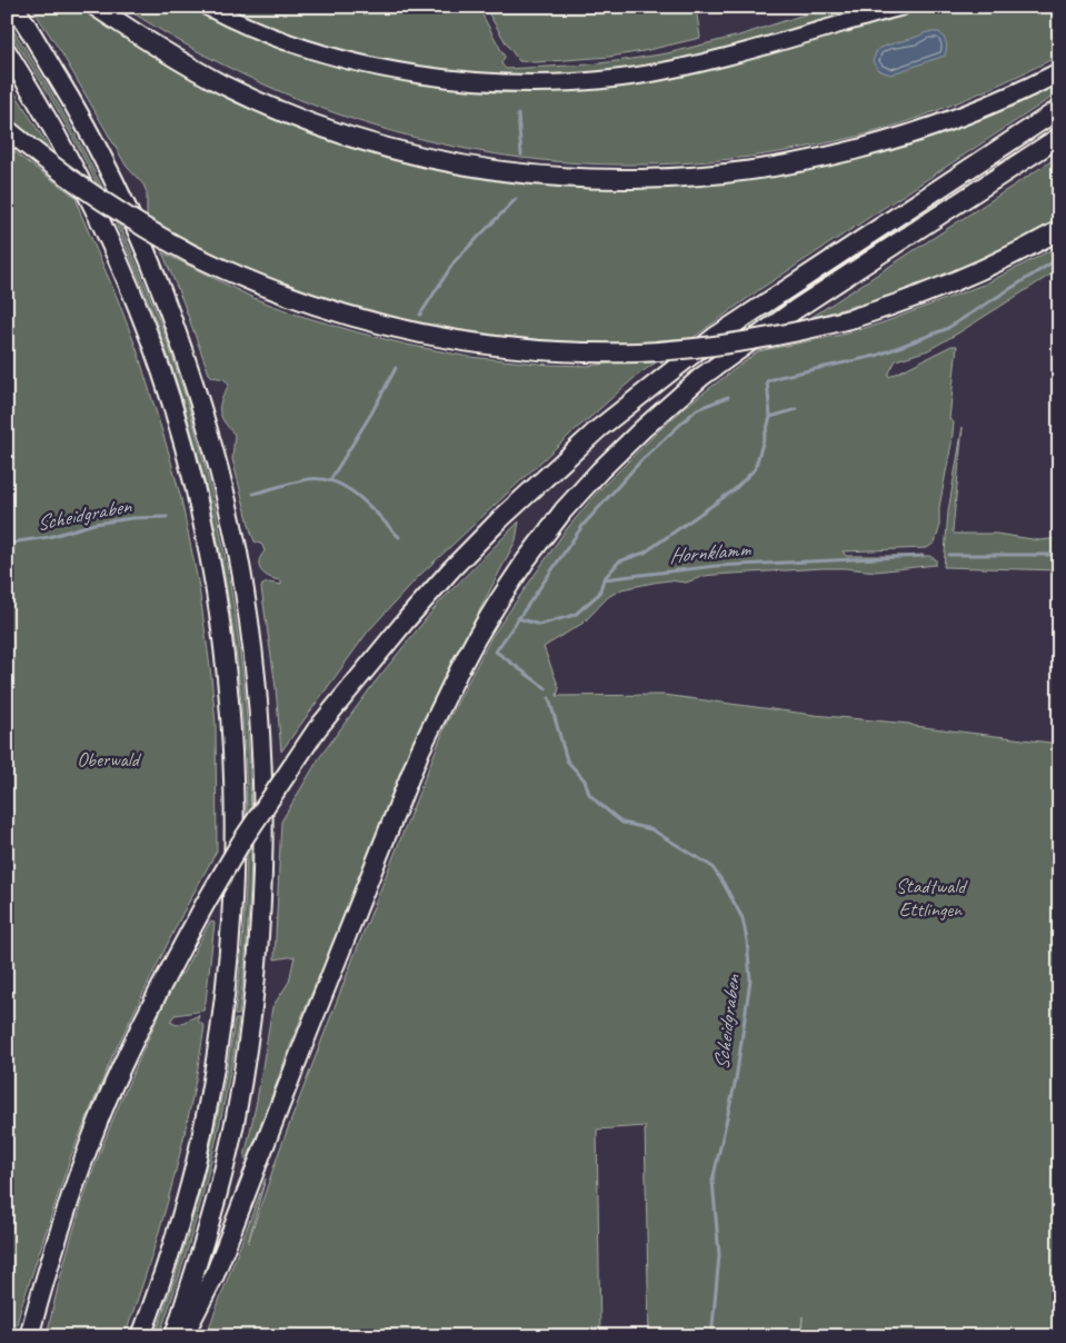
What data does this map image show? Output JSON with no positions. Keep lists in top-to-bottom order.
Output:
{
  "water": ["Scheidgraben", "Hornklamm"],
  "parks": ["Oberwald", "Stadtwald Ettlingen"]
}
